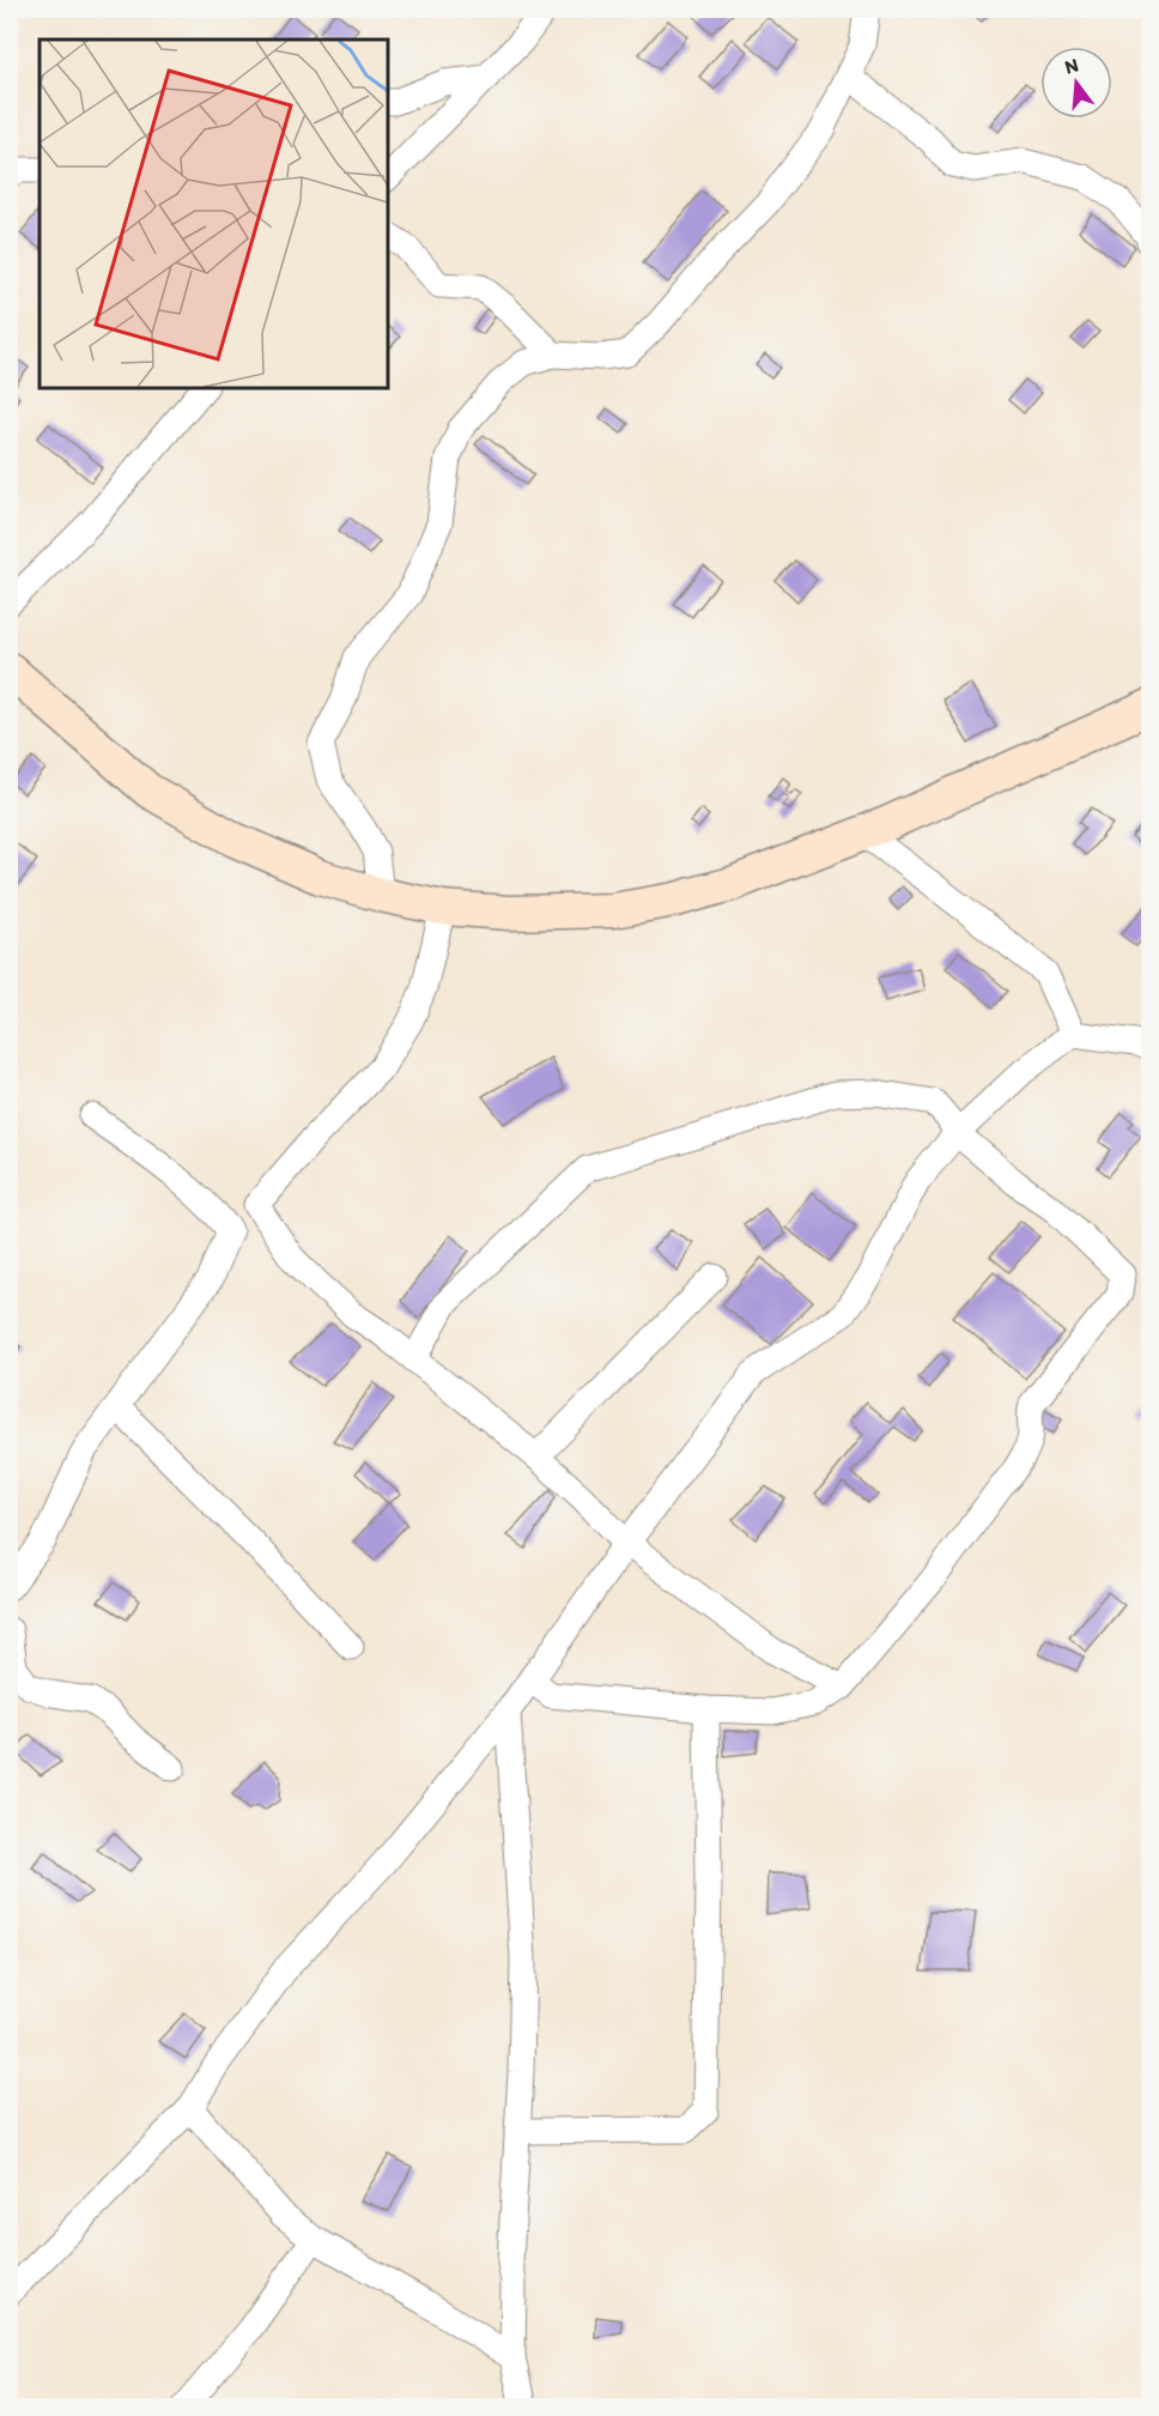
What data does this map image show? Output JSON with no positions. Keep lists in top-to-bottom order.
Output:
{
  "north": "top"
}
